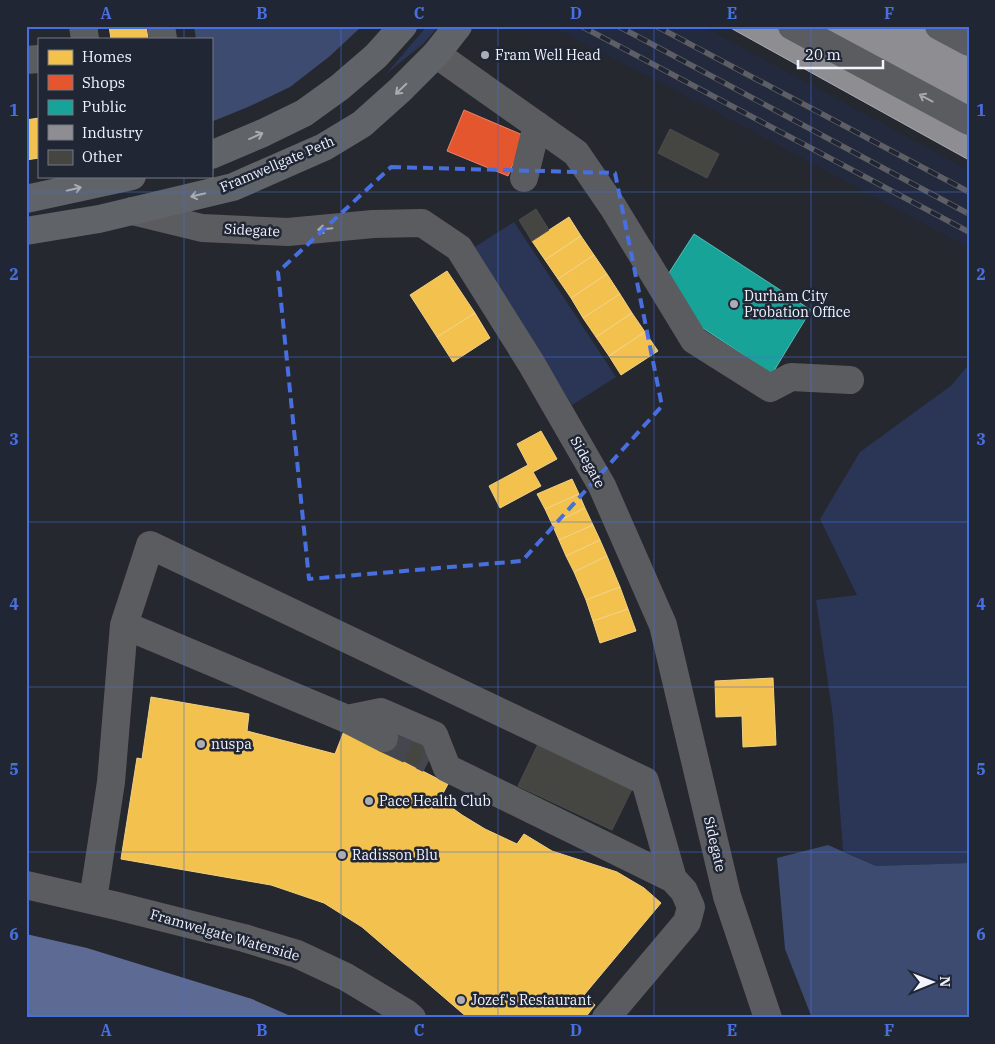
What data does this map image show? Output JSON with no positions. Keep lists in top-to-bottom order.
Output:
{
  "streets": {
    "highway": ["Framwellgate Peth"],
    "street": ["Sidegate", "Framwelgate Waterside"]
  },
  "crossings": [
    ["Framwellgate Peth", "Sidegate"]
  ],
  "places": [
    "Fram Well Head",
    "Durham City Probation Office",
    "nuspa",
    "Pace Health Club",
    "Radisson Blu",
    "Jozef's Restaurant"
  ],
  "legend": [
    "Homes",
    "Shops",
    "Public",
    "Industry",
    "Other"
  ],
  "scale_bar": "20 m",
  "north": "right",
  "grid": {
    "columns": [
      "A",
      "B",
      "C",
      "D",
      "E",
      "F"
    ],
    "rows": [
      "1",
      "2",
      "3",
      "4",
      "5",
      "6"
    ]
  }
}
